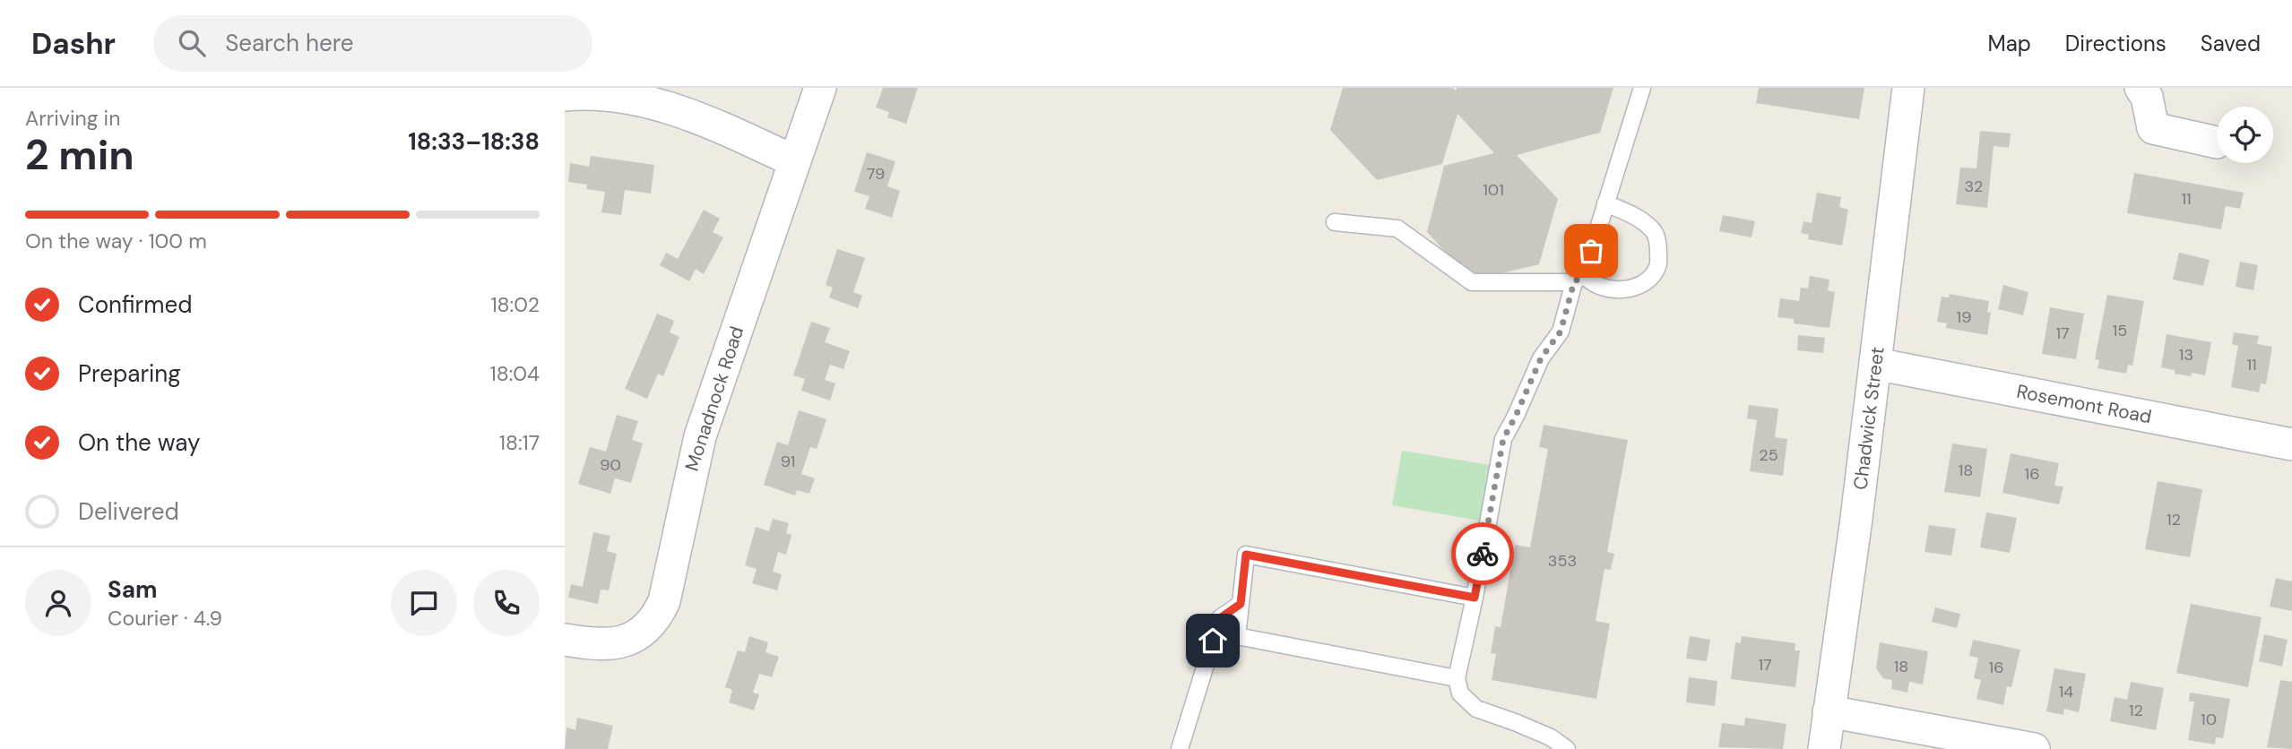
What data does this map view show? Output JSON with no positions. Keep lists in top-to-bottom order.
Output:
{
  "streets": {
    "street": ["Monadnock Road", "Rosemont Road", "Chadwick Street"]
  },
  "crossings": [
    ["Rosemont Road", "Chadwick Street"]
  ],
  "house_numbers": [
    "79",
    "32",
    "101",
    "11",
    "19",
    "15",
    "17",
    "13",
    "11",
    "25",
    "91",
    "90",
    "18",
    "16",
    "12",
    "353",
    "17",
    "18",
    "16",
    "14",
    "12",
    "10"
  ],
  "page": {
    "header": "Dashr",
    "search": "Search here",
    "nav": ["Map", "Directions", "Saved"],
    "heading": ["2 min", "Arriving in", "18:33–18:38"],
    "panel": ["Sam", "Courier · 4.9"],
    "bar": "On the way · 100 m",
    "list": [
      ["Confirmed", "18:02"],
      ["Preparing", "18:04"],
      ["On the way", "18:17"],
      "Delivered"
    ]
  }
}
